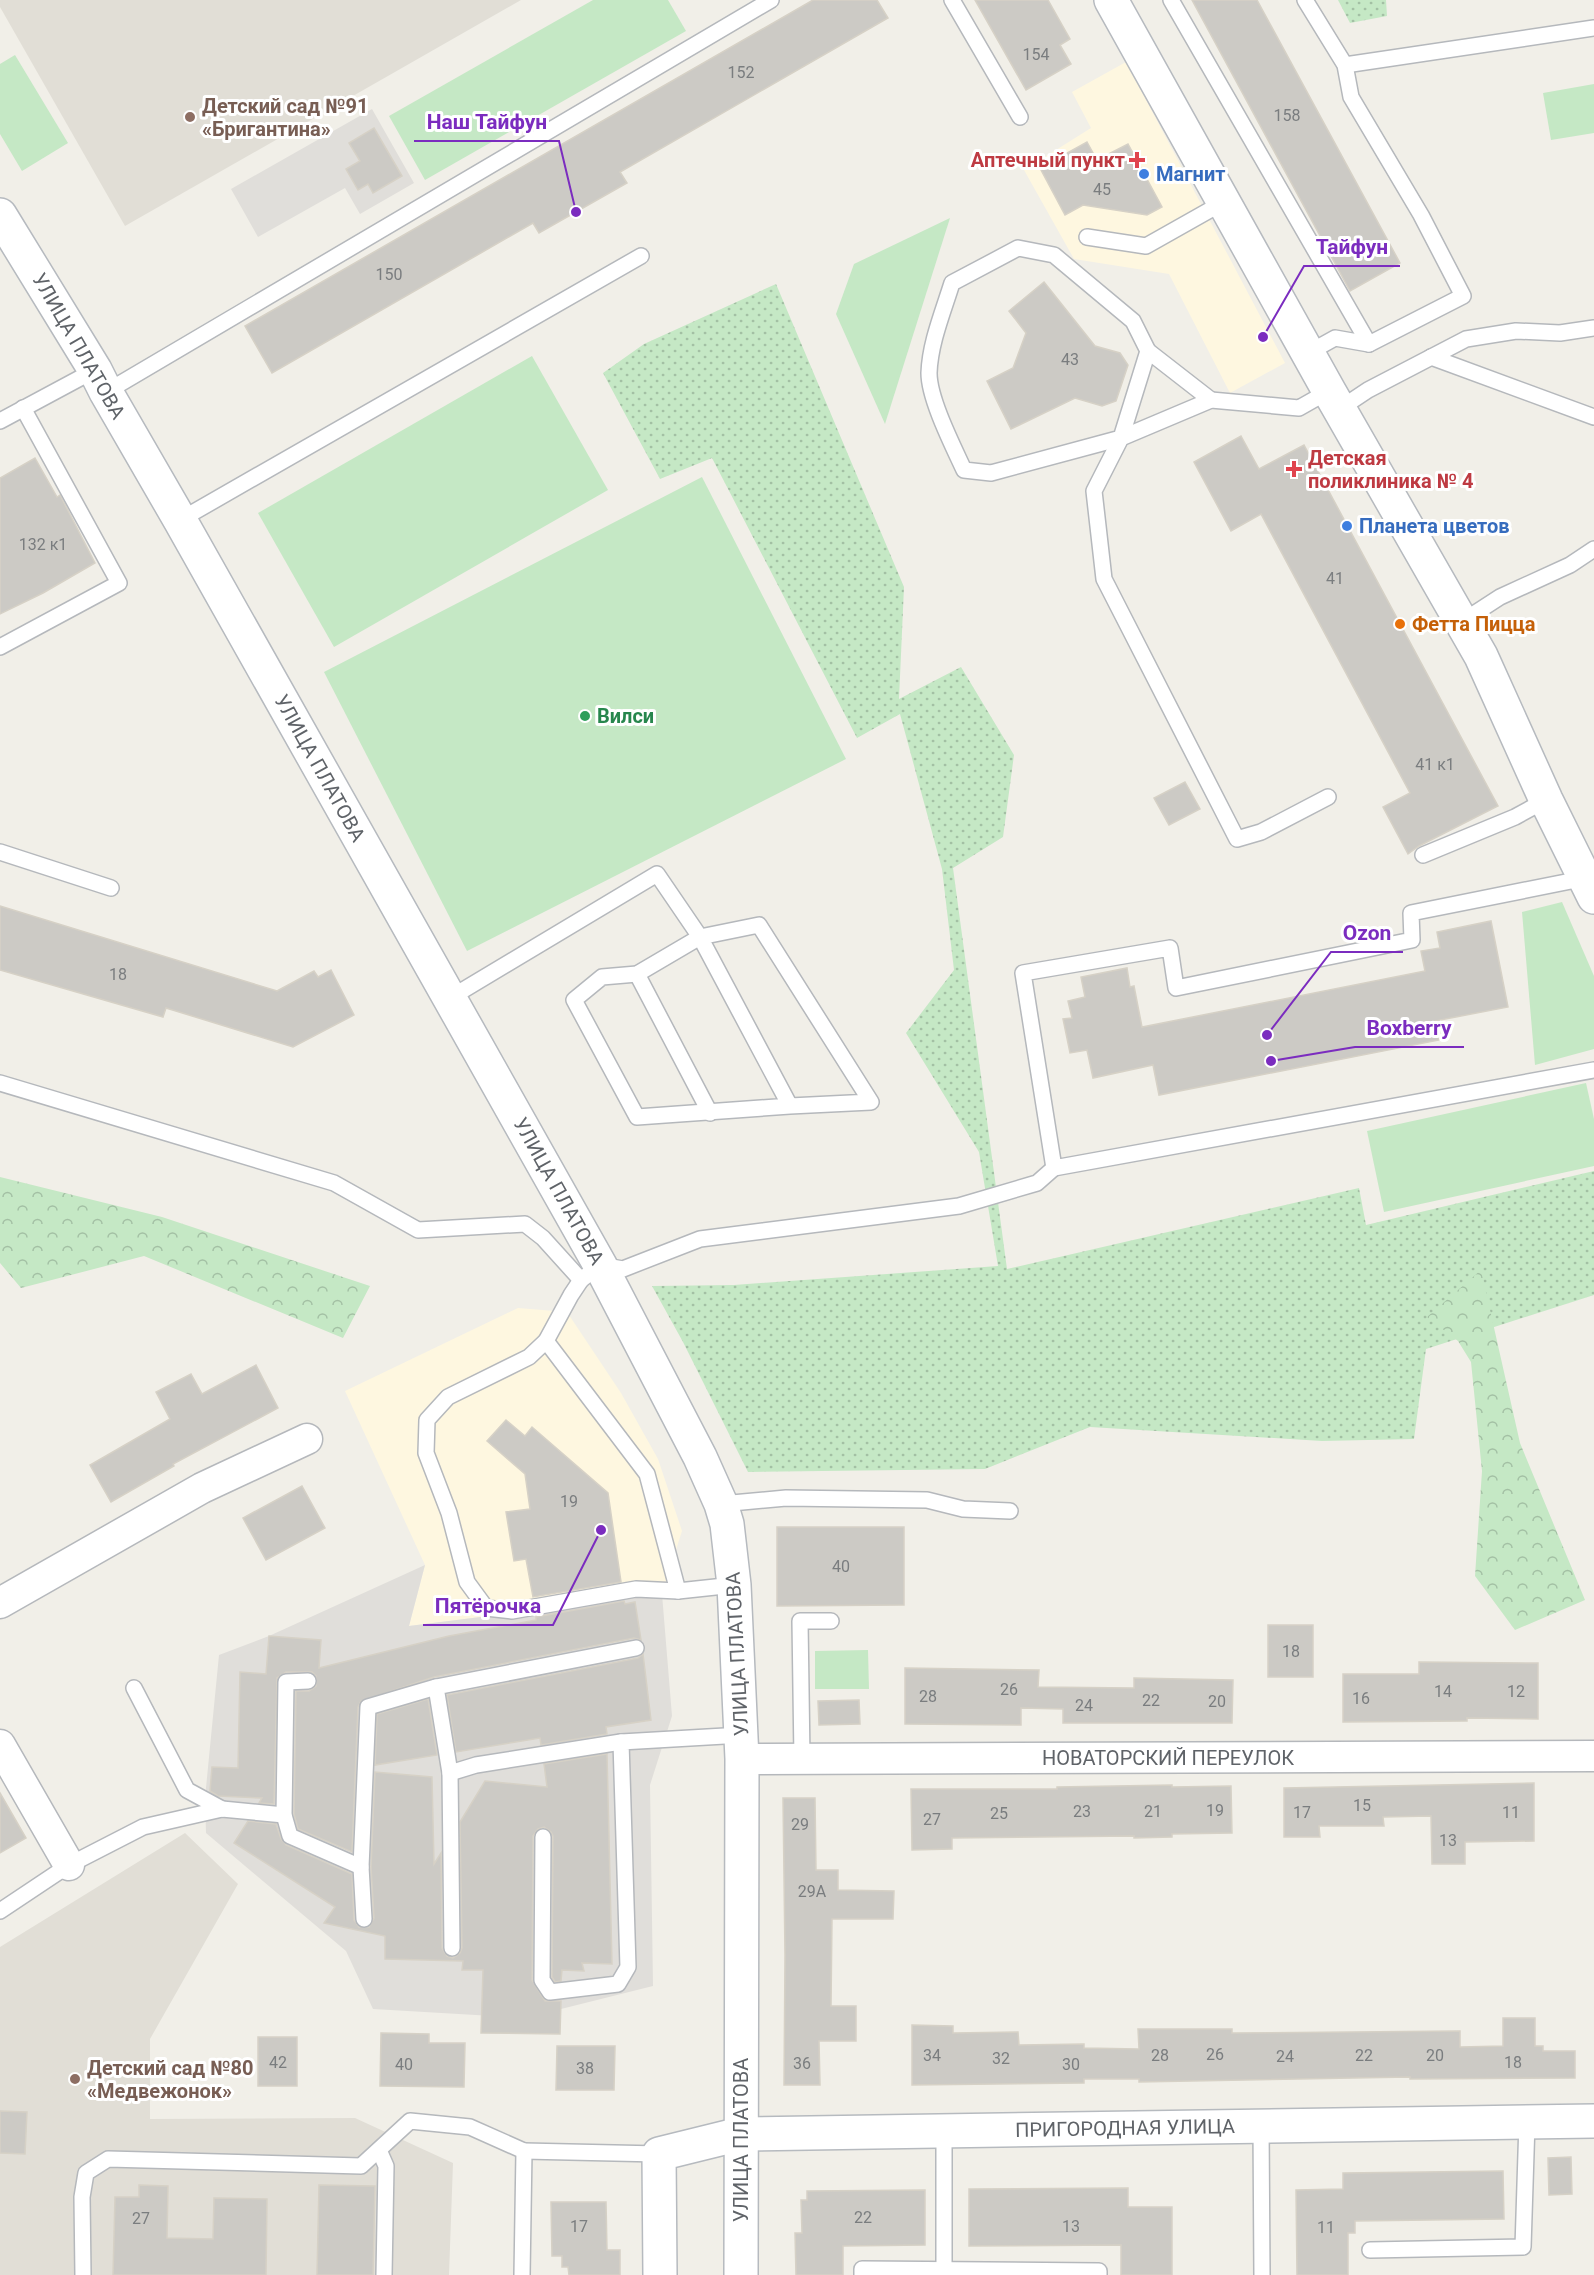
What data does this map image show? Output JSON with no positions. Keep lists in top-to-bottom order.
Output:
{
  "streets": {
    "street": ["УЛИЦА ПЛАТОВА", "НОВАТОРСКИЙ ПЕРЕУЛОК", "ПРИГОРОДНАЯ УЛИЦА"]
  },
  "crossings": [
    ["УЛИЦА ПЛАТОВА", "НОВАТОРСКИЙ ПЕРЕУЛОК"],
    ["УЛИЦА ПЛАТОВА", "ПРИГОРОДНАЯ УЛИЦА"]
  ],
  "places": {
    "other": [
      "Детский сад №91 «Бригантина»",
      "Магнит",
      "Наш Тайфун",
      "Тайфун",
      "Планета цветов",
      "Фетта Пицца",
      "Вилси",
      "Ozon",
      "Boxberry",
      "Пятёрочка",
      "Детский сад №80 «Медвежонок»"
    ],
    "health": ["Аптечный пункт", "Детская поликлиника № 4"]
  },
  "house_numbers": [
    "154",
    "152",
    "158",
    "45",
    "150",
    "43",
    "132 к1",
    "41",
    "41 к1",
    "18",
    "19",
    "40",
    "18",
    "26",
    "14",
    "12",
    "28",
    "16",
    "22",
    "20",
    "24",
    "15",
    "19",
    "23",
    "21",
    "17",
    "11",
    "25",
    "27",
    "29",
    "13",
    "29А",
    "26",
    "34",
    "28",
    "22",
    "20",
    "24",
    "32",
    "42",
    "18",
    "36",
    "40",
    "30",
    "38",
    "22",
    "27",
    "17",
    "13",
    "11"
  ]
}
